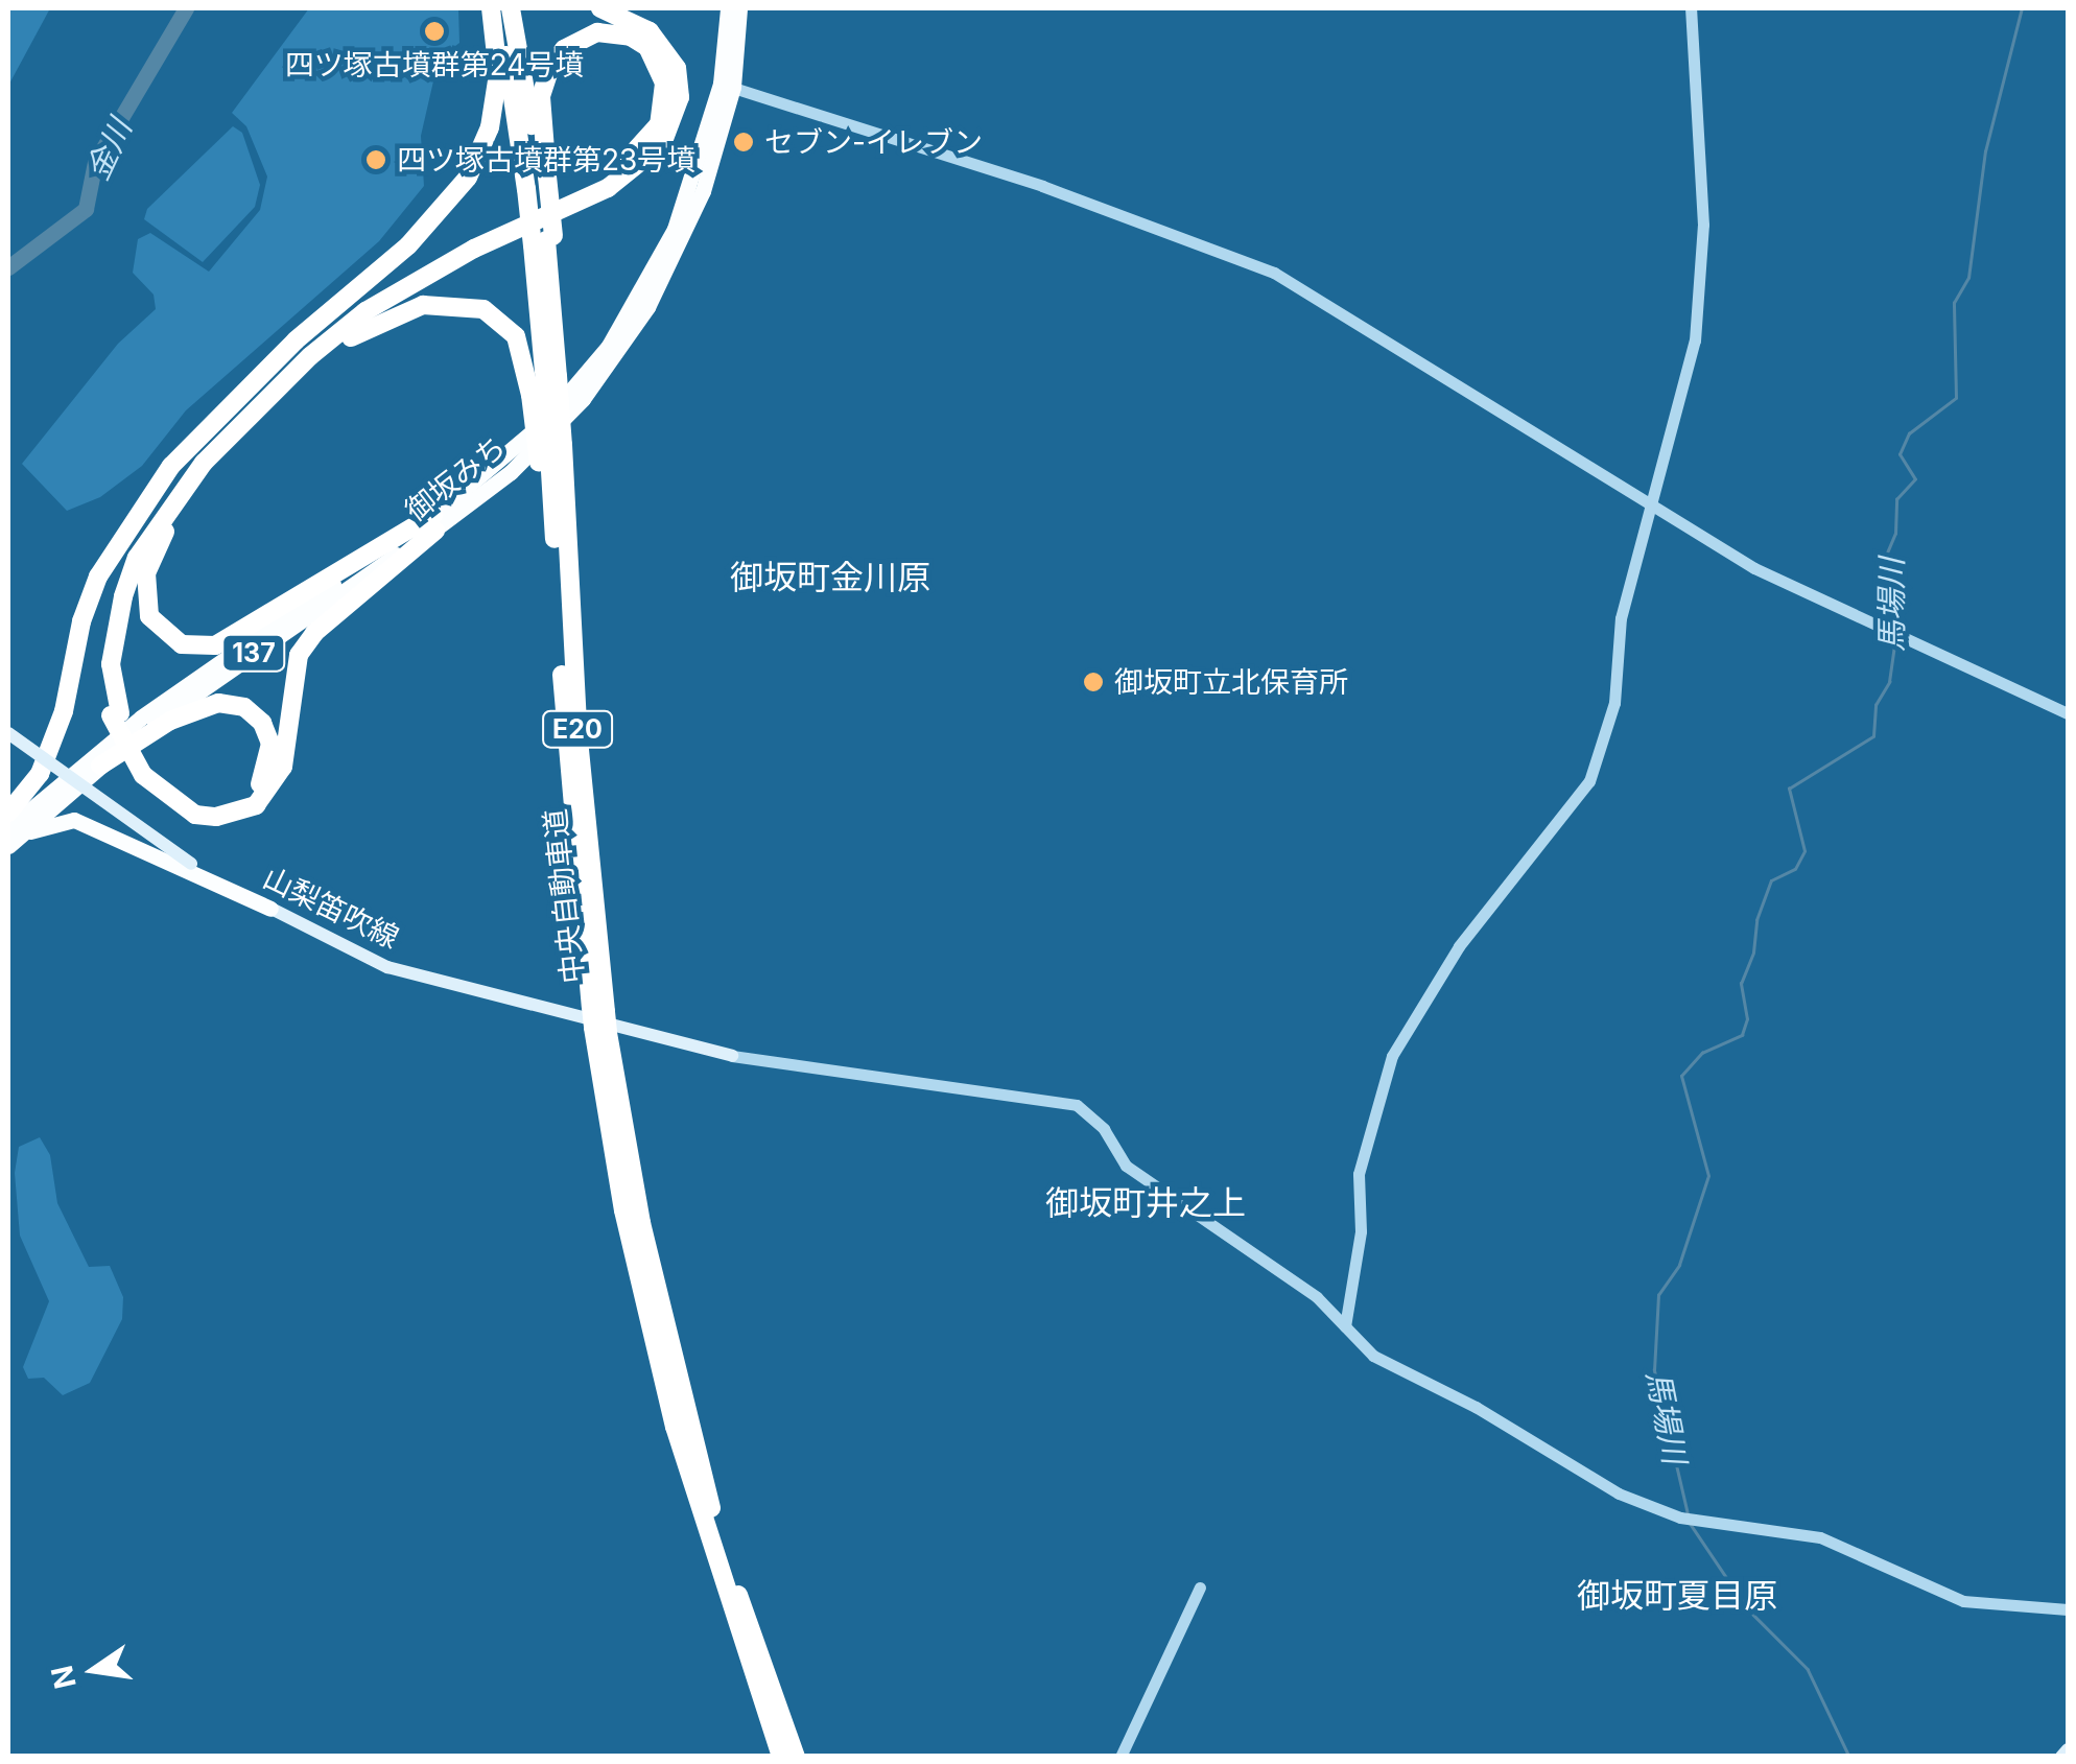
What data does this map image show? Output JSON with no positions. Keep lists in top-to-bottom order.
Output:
{
  "streets": {
    "highway": [
      "御坂みち",
      "137",
      "E20",
      "中央自動車道"
    ],
    "main road": ["山梨笛吹線"]
  },
  "districts": ["御坂町金川原", "御坂町井之上", "御坂町夏目原"],
  "water": ["金川", "馬場川"],
  "places": [
    "四ツ塚古墳群第24号墳",
    "セブン-イレブン",
    "四ツ塚古墳群第23号墳",
    "御坂町立北保育所"
  ],
  "north": "left"
}
